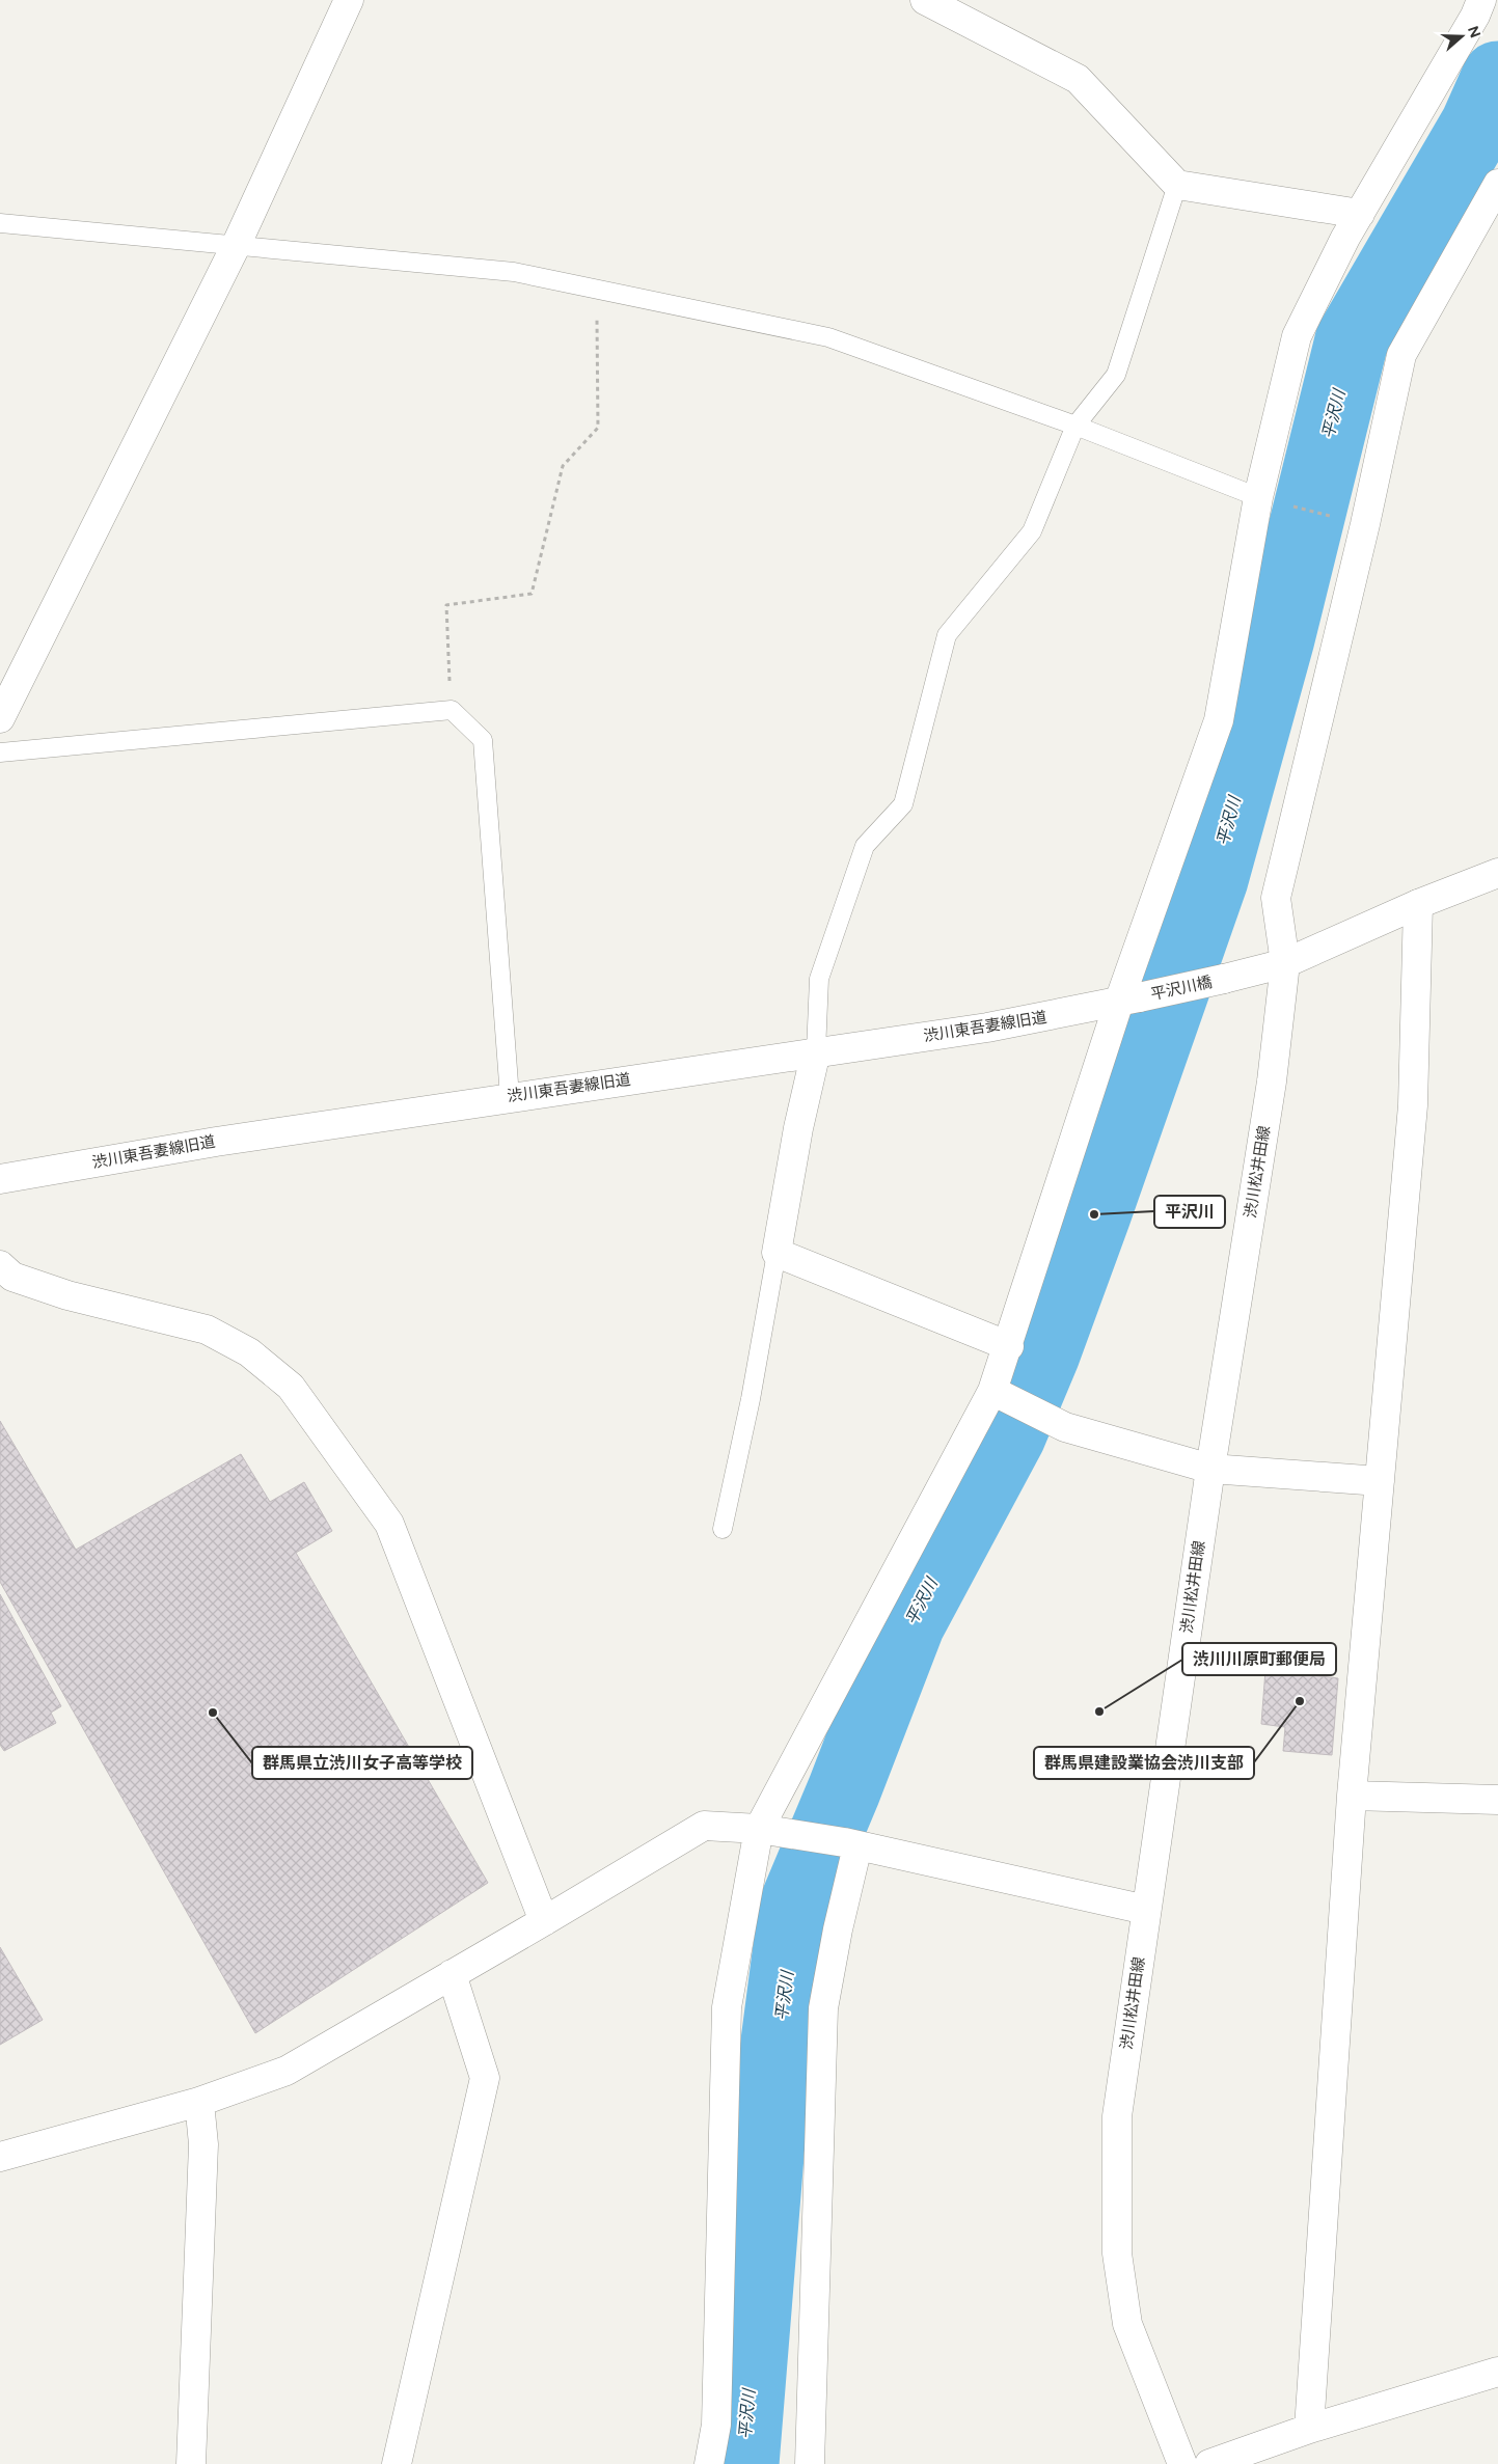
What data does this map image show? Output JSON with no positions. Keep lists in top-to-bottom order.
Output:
{
  "streets": {
    "street": ["平沢川橋", "渋川東吾妻線旧道", "渋川松井田線"]
  },
  "crossings": [
    ["平沢川橋", "渋川東吾妻線旧道"],
    ["平沢川橋", "渋川松井田線"]
  ],
  "water": ["平沢川"],
  "places": [
    "平沢川",
    "群馬県建設業協会渋川支部",
    "渋川川原町郵便局",
    "群馬県立渋川女子高等学校"
  ],
  "north": "right"
}
